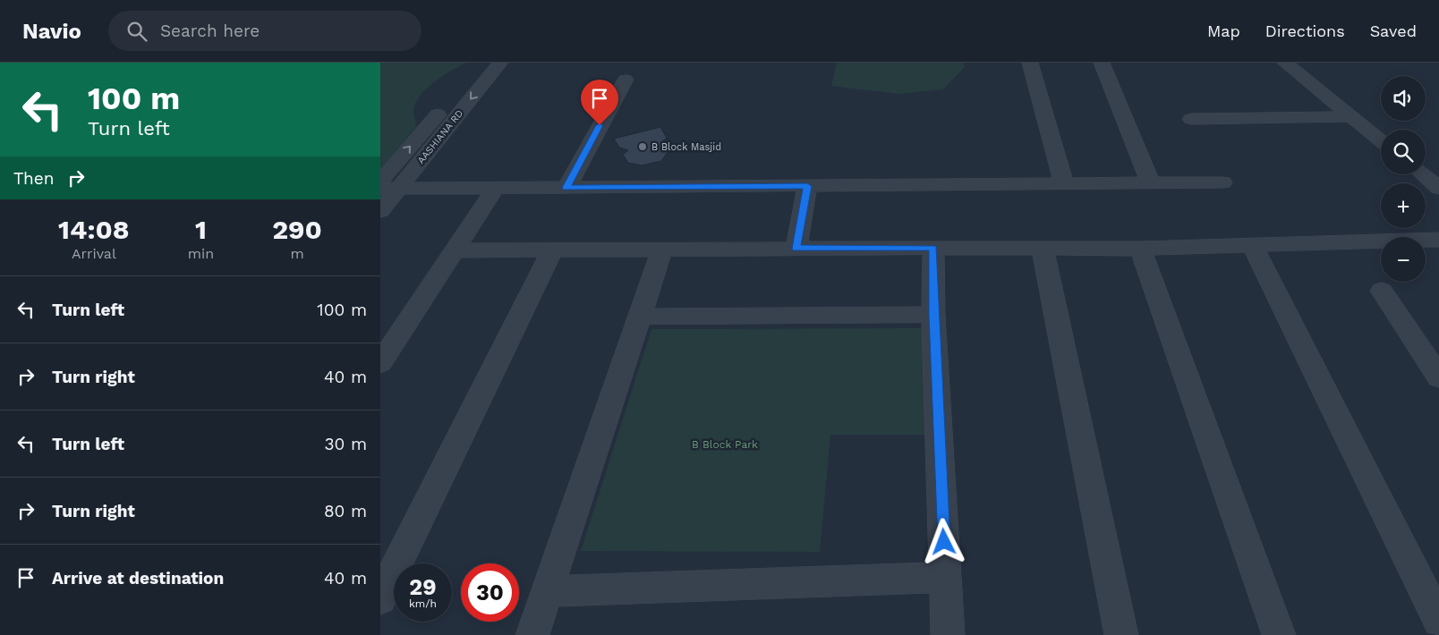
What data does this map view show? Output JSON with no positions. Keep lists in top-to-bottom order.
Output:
{
  "streets": {
    "street": ["AASHIANA RD"]
  },
  "parks": ["B Block Park"],
  "places": ["B Block Masjid"],
  "page": {
    "header": "Navio",
    "search": "Search here",
    "nav": ["Map", "Directions", "Saved"],
    "turn": ["100 m", "Turn left"],
    "map_buttons": ["+", "−"],
    "then": "Then",
    "eta": [
      "14:08",
      "Arrival",
      "1",
      "min",
      "290",
      "m"
    ],
    "list": [
      {
        "name": "Turn left",
        "value": "100 m"
      },
      {
        "name": "Turn right",
        "value": "40 m"
      },
      {
        "name": "Turn left",
        "value": "30 m"
      },
      {
        "name": "Turn right",
        "value": "80 m"
      },
      {
        "name": "Arrive at destination",
        "value": "40 m"
      }
    ],
    "speed": "29 km/h",
    "limit": "30"
  }
}
